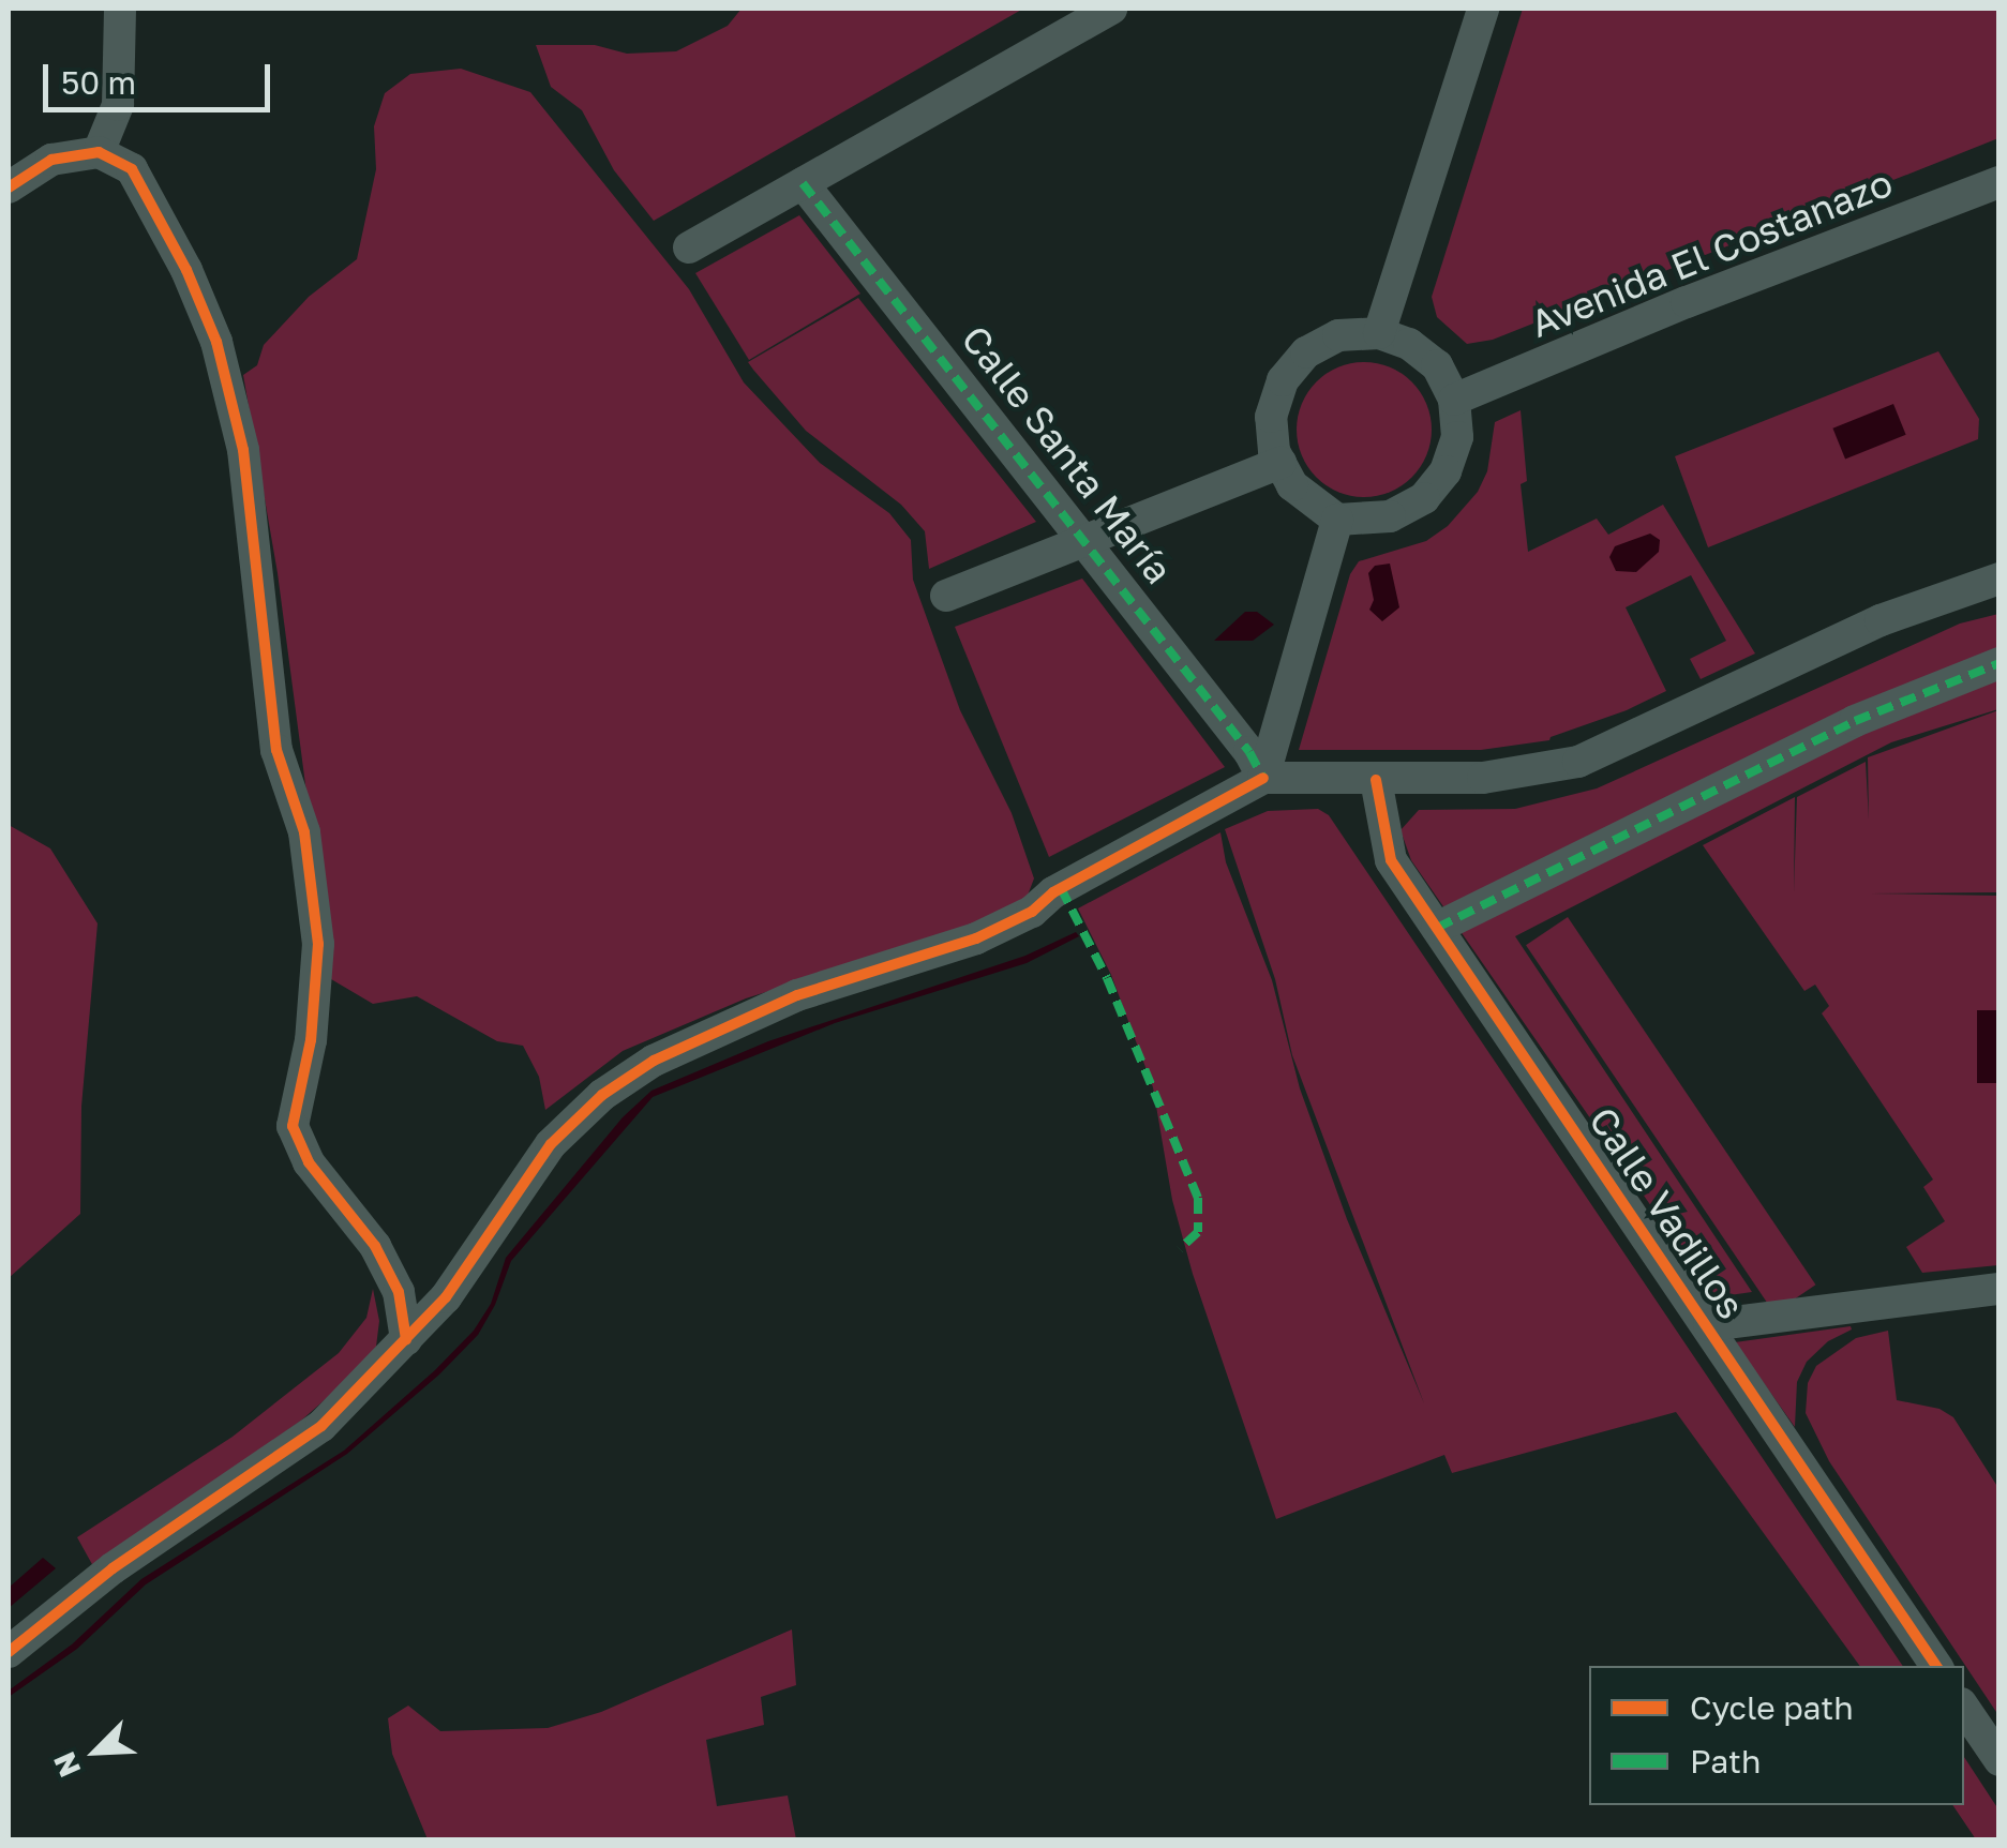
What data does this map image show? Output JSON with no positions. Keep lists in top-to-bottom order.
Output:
{
  "streets": {
    "street": ["Avenida El Costanazo", "Calle Santa María", "Calle Vadillos"]
  },
  "legend": ["Cycle path", "Path"],
  "scale_bar": "50 m",
  "north": "bottom left"
}
